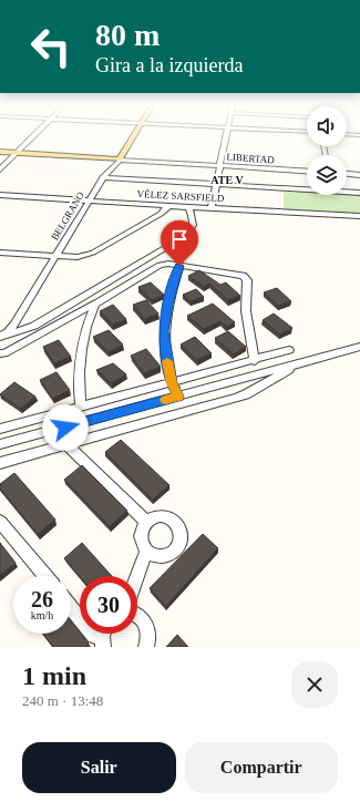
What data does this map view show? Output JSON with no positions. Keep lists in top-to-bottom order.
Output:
{
  "streets": {
    "main road": ["LIBERTAD", "BELGRANO"],
    "street": ["VÉLEZ SARSFIELD"]
  },
  "crossings": [
    ["LIBERTAD", "BELGRANO"],
    ["VÉLEZ SARSFIELD", "BELGRANO"]
  ],
  "districts": ["ATE V"],
  "page": {
    "turn": ["80 m", "Gira a la izquierda"],
    "speed": "26 km/h",
    "limit": "30",
    "heading": ["1 min", "240 m · 13:48"],
    "buttons": ["Salir", "Compartir"]
  }
}
